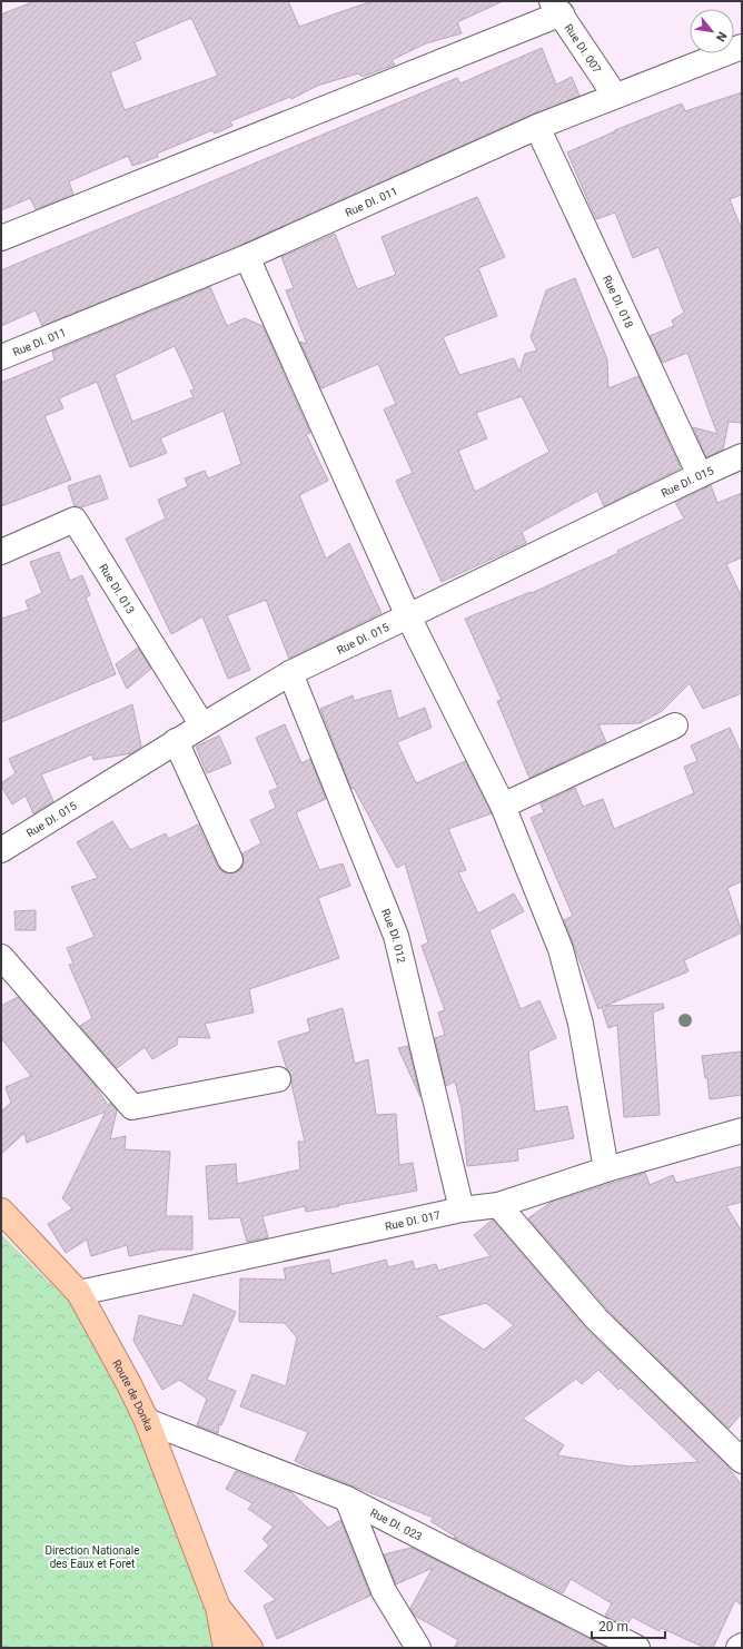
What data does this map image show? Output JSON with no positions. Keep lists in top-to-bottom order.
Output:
{
  "streets": {
    "main road": ["Route de Donka"],
    "street": [
      "Rue DI. 007",
      "Rue DI. 011",
      "Rue DI. 018",
      "Rue DI. 015",
      "Rue DI. 013",
      "Rue DI. 012",
      "Rue DI. 017",
      "Rue DI. 023"
    ]
  },
  "crossings": [
    ["Rue DI. 007", "Rue DI. 011"],
    ["Rue DI. 011", "Rue DI. 018"],
    ["Rue DI. 018", "Rue DI. 015"],
    ["Rue DI. 015", "Rue DI. 013"],
    ["Rue DI. 015", "Rue DI. 012"],
    ["Rue DI. 012", "Rue DI. 017"],
    ["Rue DI. 017", "Route de Donka"],
    ["Route de Donka", "Rue DI. 023"]
  ],
  "parks": ["Direction Nationale des Eaux et Foret"],
  "scale_bar": "20 m",
  "north": "bottom right"
}
